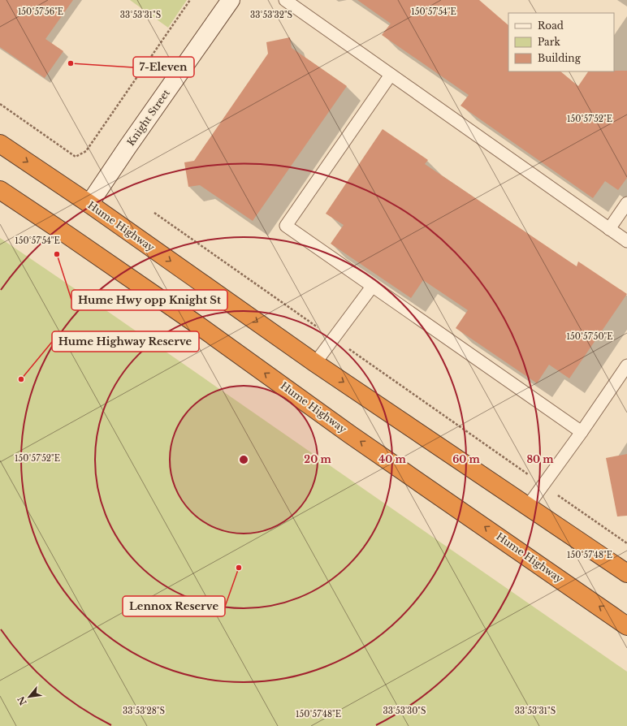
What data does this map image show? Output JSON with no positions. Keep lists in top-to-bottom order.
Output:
{
  "streets": {
    "highway": ["Hume Highway"],
    "street": ["Knight Street"]
  },
  "crossings": [
    ["Knight Street", "Hume Highway"]
  ],
  "places": [
    "7-Eleven",
    "Hume Hwy opp Knight St",
    "Hume Highway Reserve",
    "Lennox Reserve"
  ],
  "legend": ["Road", "Park", "Building"],
  "north": "bottom left",
  "coordinates": [
    "150°57'54\"E",
    "150°57'56\"E",
    "33°53'31\"S",
    "33°53'32\"S",
    "150°57'52\"E",
    "150°57'50\"E",
    "150°57'48\"E",
    "33°53'28\"S",
    "33°53'30\"S"
  ],
  "rings": [
    "20 m",
    "40 m",
    "60 m",
    "80 m"
  ]
}
